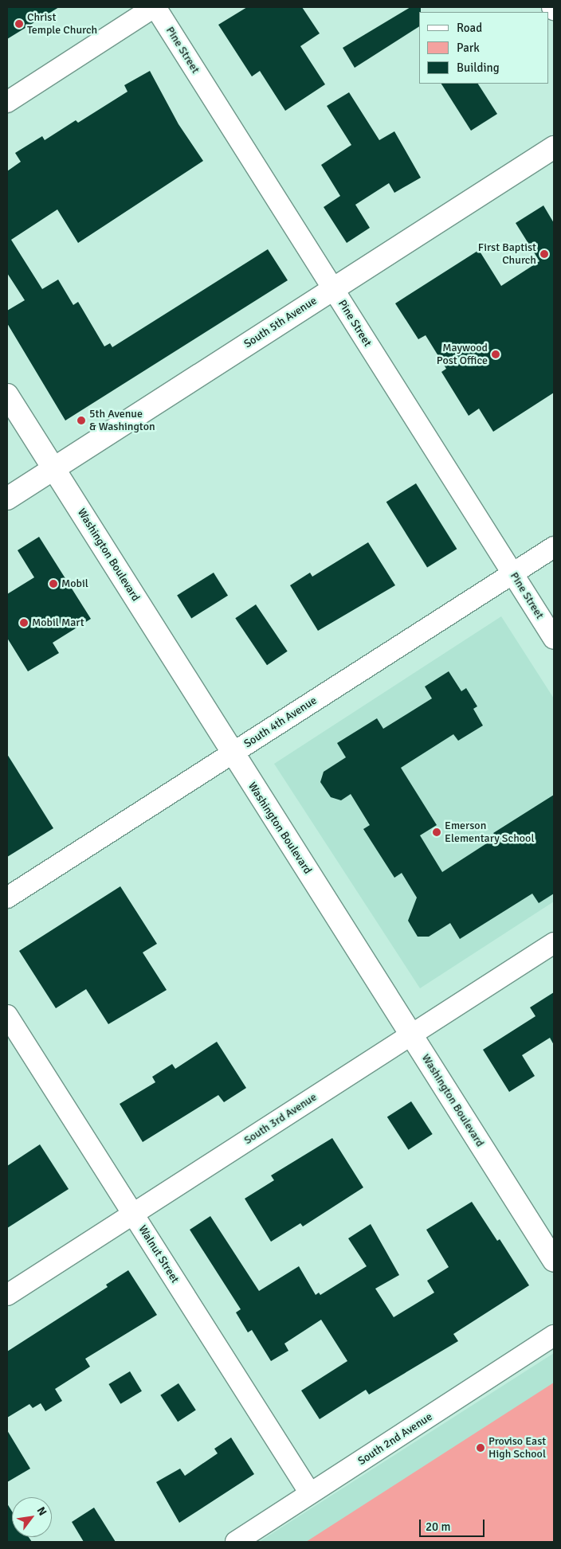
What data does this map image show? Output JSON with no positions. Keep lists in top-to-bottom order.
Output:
{
  "streets": {
    "street": [
      "Pine Street",
      "South 5th Avenue",
      "Washington Boulevard",
      "South 4th Avenue",
      "South 3rd Avenue",
      "Walnut Street",
      "South 2nd Avenue"
    ]
  },
  "crossings": [
    ["Pine Street", "South 5th Avenue"],
    ["Pine Street", "South 4th Avenue"],
    ["South 5th Avenue", "Washington Boulevard"],
    ["Washington Boulevard", "South 4th Avenue"],
    ["Washington Boulevard", "South 3rd Avenue"],
    ["South 3rd Avenue", "Walnut Street"],
    ["Walnut Street", "South 2nd Avenue"]
  ],
  "places": [
    "Christ Temple Church",
    "First Baptist Church",
    "Maywood Post Office",
    "5th Avenue & Washington",
    "Mobil",
    "Mobil Mart",
    "Emerson Elementary School",
    "Proviso East High School"
  ],
  "legend": ["Road", "Park", "Building"],
  "scale_bar": "20 m",
  "north": "top right"
}
